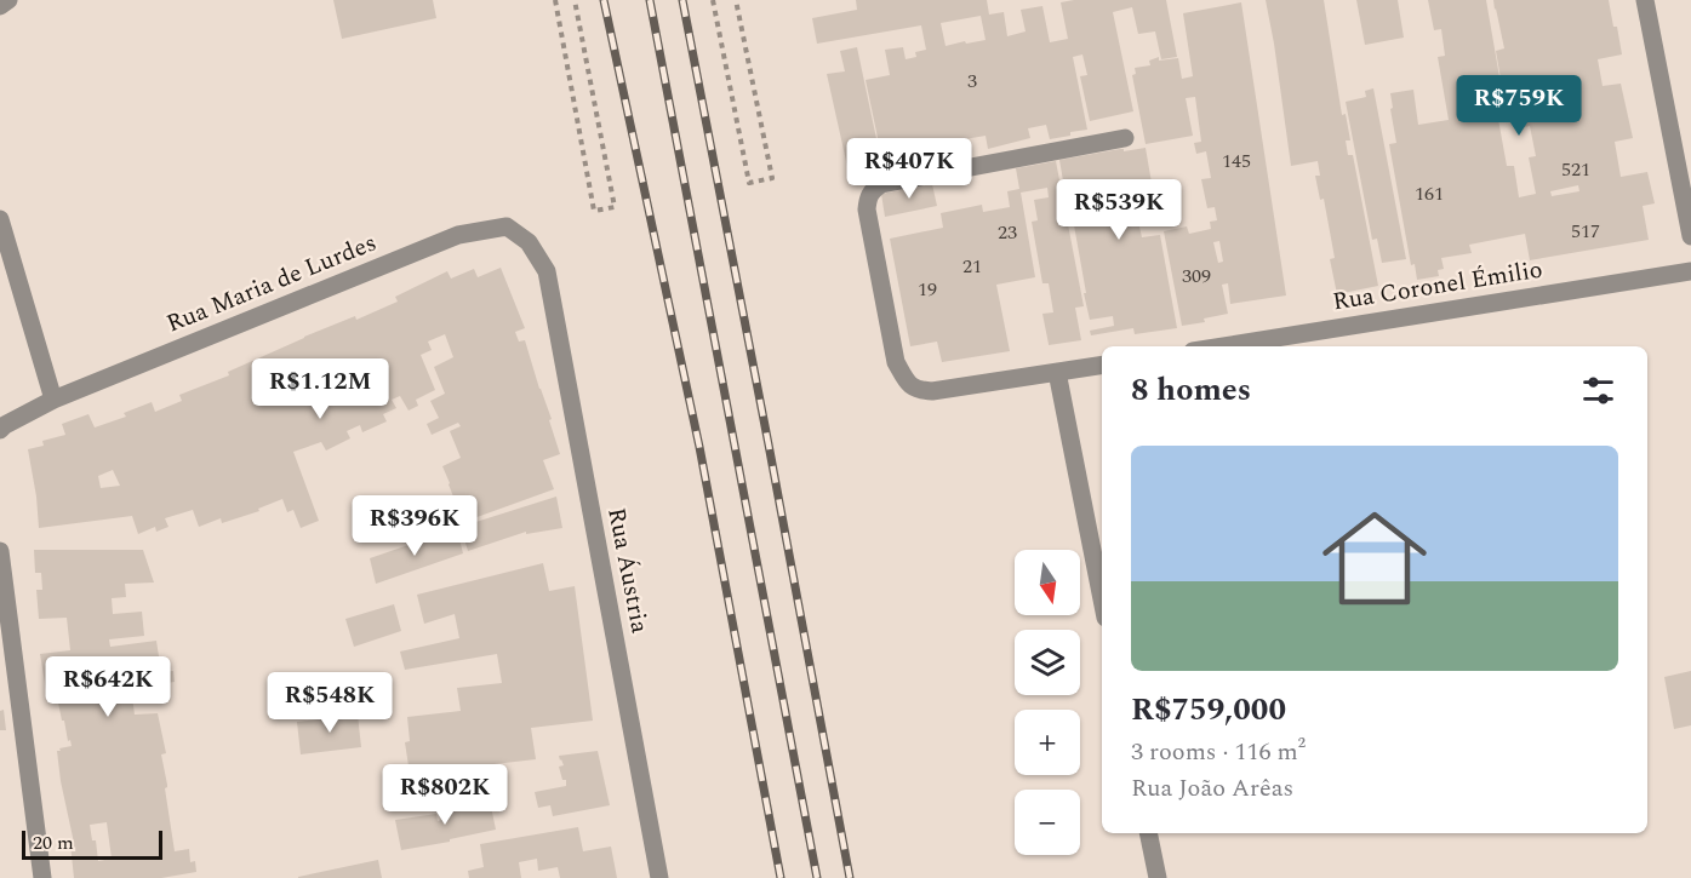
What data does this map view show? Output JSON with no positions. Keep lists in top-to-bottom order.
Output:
{
  "streets": {
    "street": ["Rua Maria de Lurdes", "Rua Coronel Émilio", "Rua Áustria"]
  },
  "crossings": [
    ["Rua Maria de Lurdes", "Rua Áustria"]
  ],
  "house_numbers": [
    "3",
    "145",
    "521",
    "161",
    "517",
    "23",
    "21",
    "309",
    "19"
  ],
  "scale_bar": "20 m",
  "north": "bottom",
  "page": {
    "price": [
      "R$759K",
      "R$407K",
      "R$539K",
      "R$1.12M",
      "R$396K",
      "R$642K",
      "R$548K",
      "R$802K"
    ],
    "heading": "8 homes",
    "list": [
      {
        "name": "R$759,000",
        "note": "3 rooms · 116 m² · Rua João Arêas"
      }
    ],
    "map_buttons": ["+", "−"],
    "scale": "20 m"
  }
}
